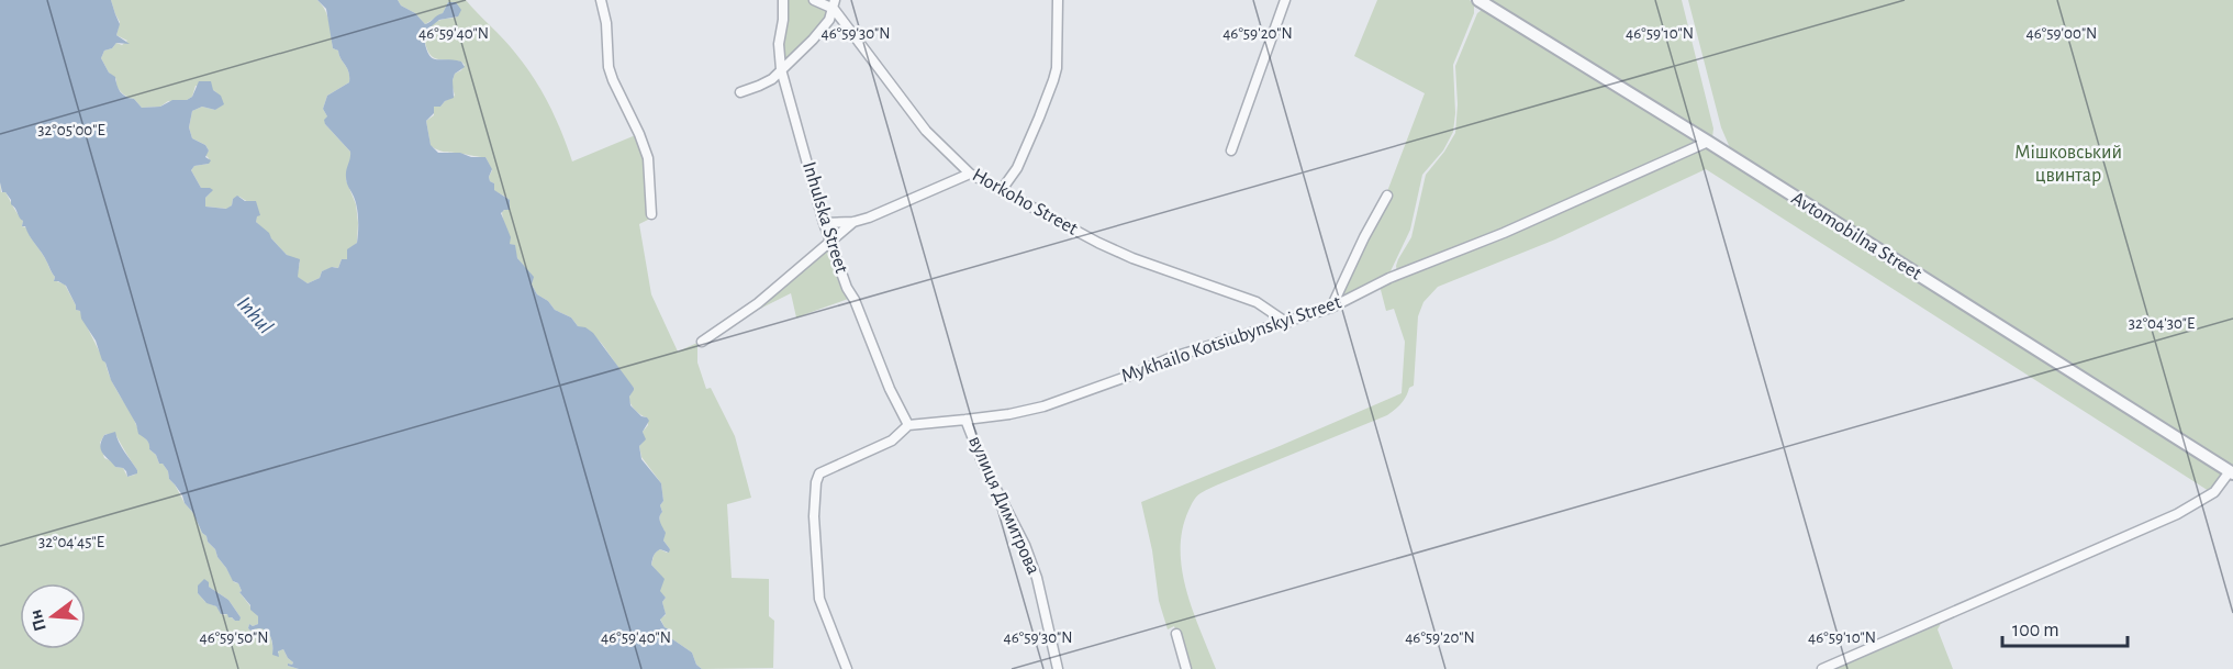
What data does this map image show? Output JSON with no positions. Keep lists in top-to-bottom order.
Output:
{
  "streets": {
    "street": [
      "Horkoho Street",
      "Inhulska Street",
      "Avtomobilna Street",
      "Mykhailo Kotsiubynskyi Street",
      "вулиця Димитрова"
    ]
  },
  "crossings": [
    ["Horkoho Street", "Mykhailo Kotsiubynskyi Street"],
    ["Inhulska Street", "Mykhailo Kotsiubynskyi Street"],
    ["Avtomobilna Street", "Mykhailo Kotsiubynskyi Street"],
    ["Mykhailo Kotsiubynskyi Street", "вулиця Димитрова"]
  ],
  "water": ["Inhul"],
  "parks": ["Мішковський цвинтар"],
  "scale_bar": "100 m",
  "north": "left",
  "coordinates": [
    "46°59'40\"N",
    "46°59'30\"N",
    "46°59'20\"N",
    "46°59'10\"N",
    "46°59'00\"N",
    "32°05'00\"E",
    "32°04'30\"E",
    "32°04'45\"E",
    "46°59'50\"N"
  ]
}
